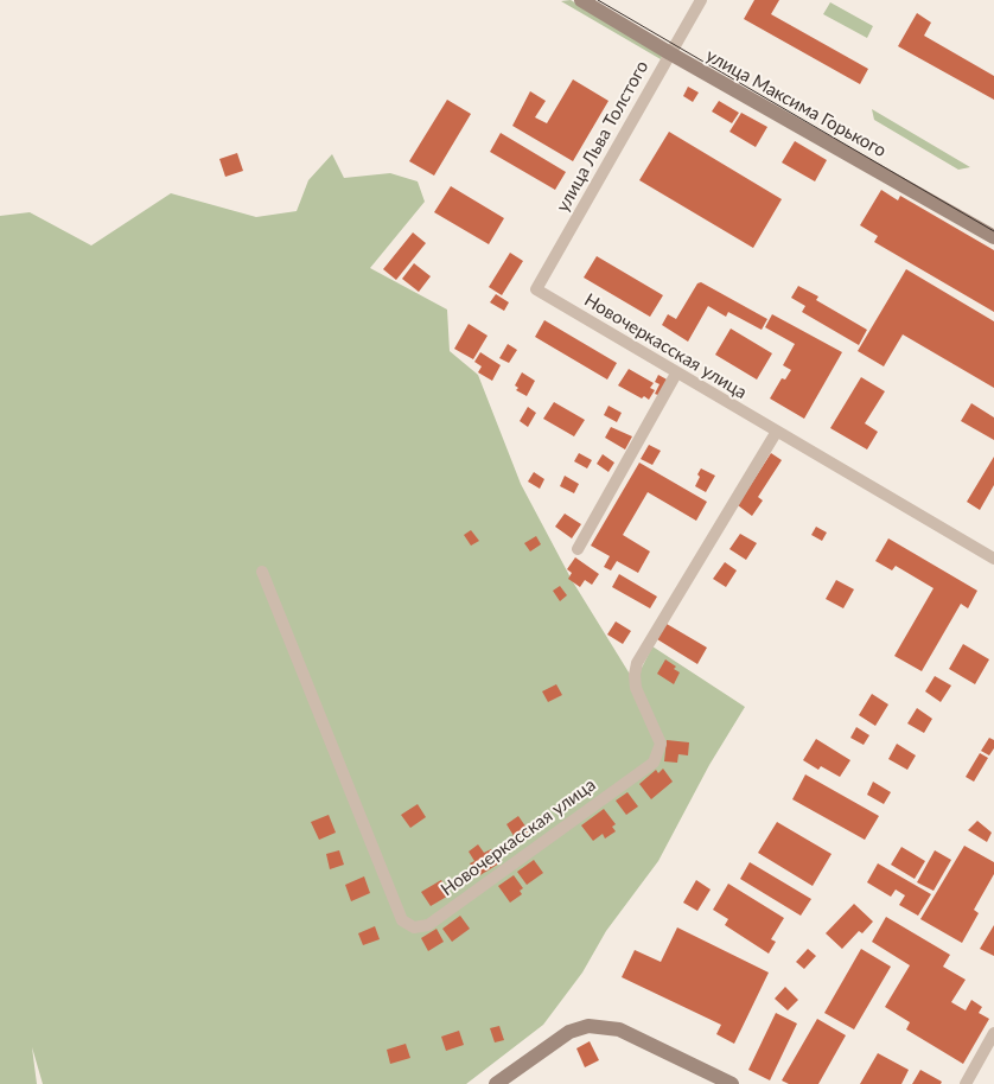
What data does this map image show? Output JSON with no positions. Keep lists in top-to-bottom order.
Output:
{
  "streets": {
    "street": ["улица Максима Горького", "улица Льва Толстого", "Новочеркасская улица"]
  },
  "crossings": [
    ["улица Максима Горького", "улица Льва Толстого"],
    ["улица Льва Толстого", "Новочеркасская улица"]
  ]
}
